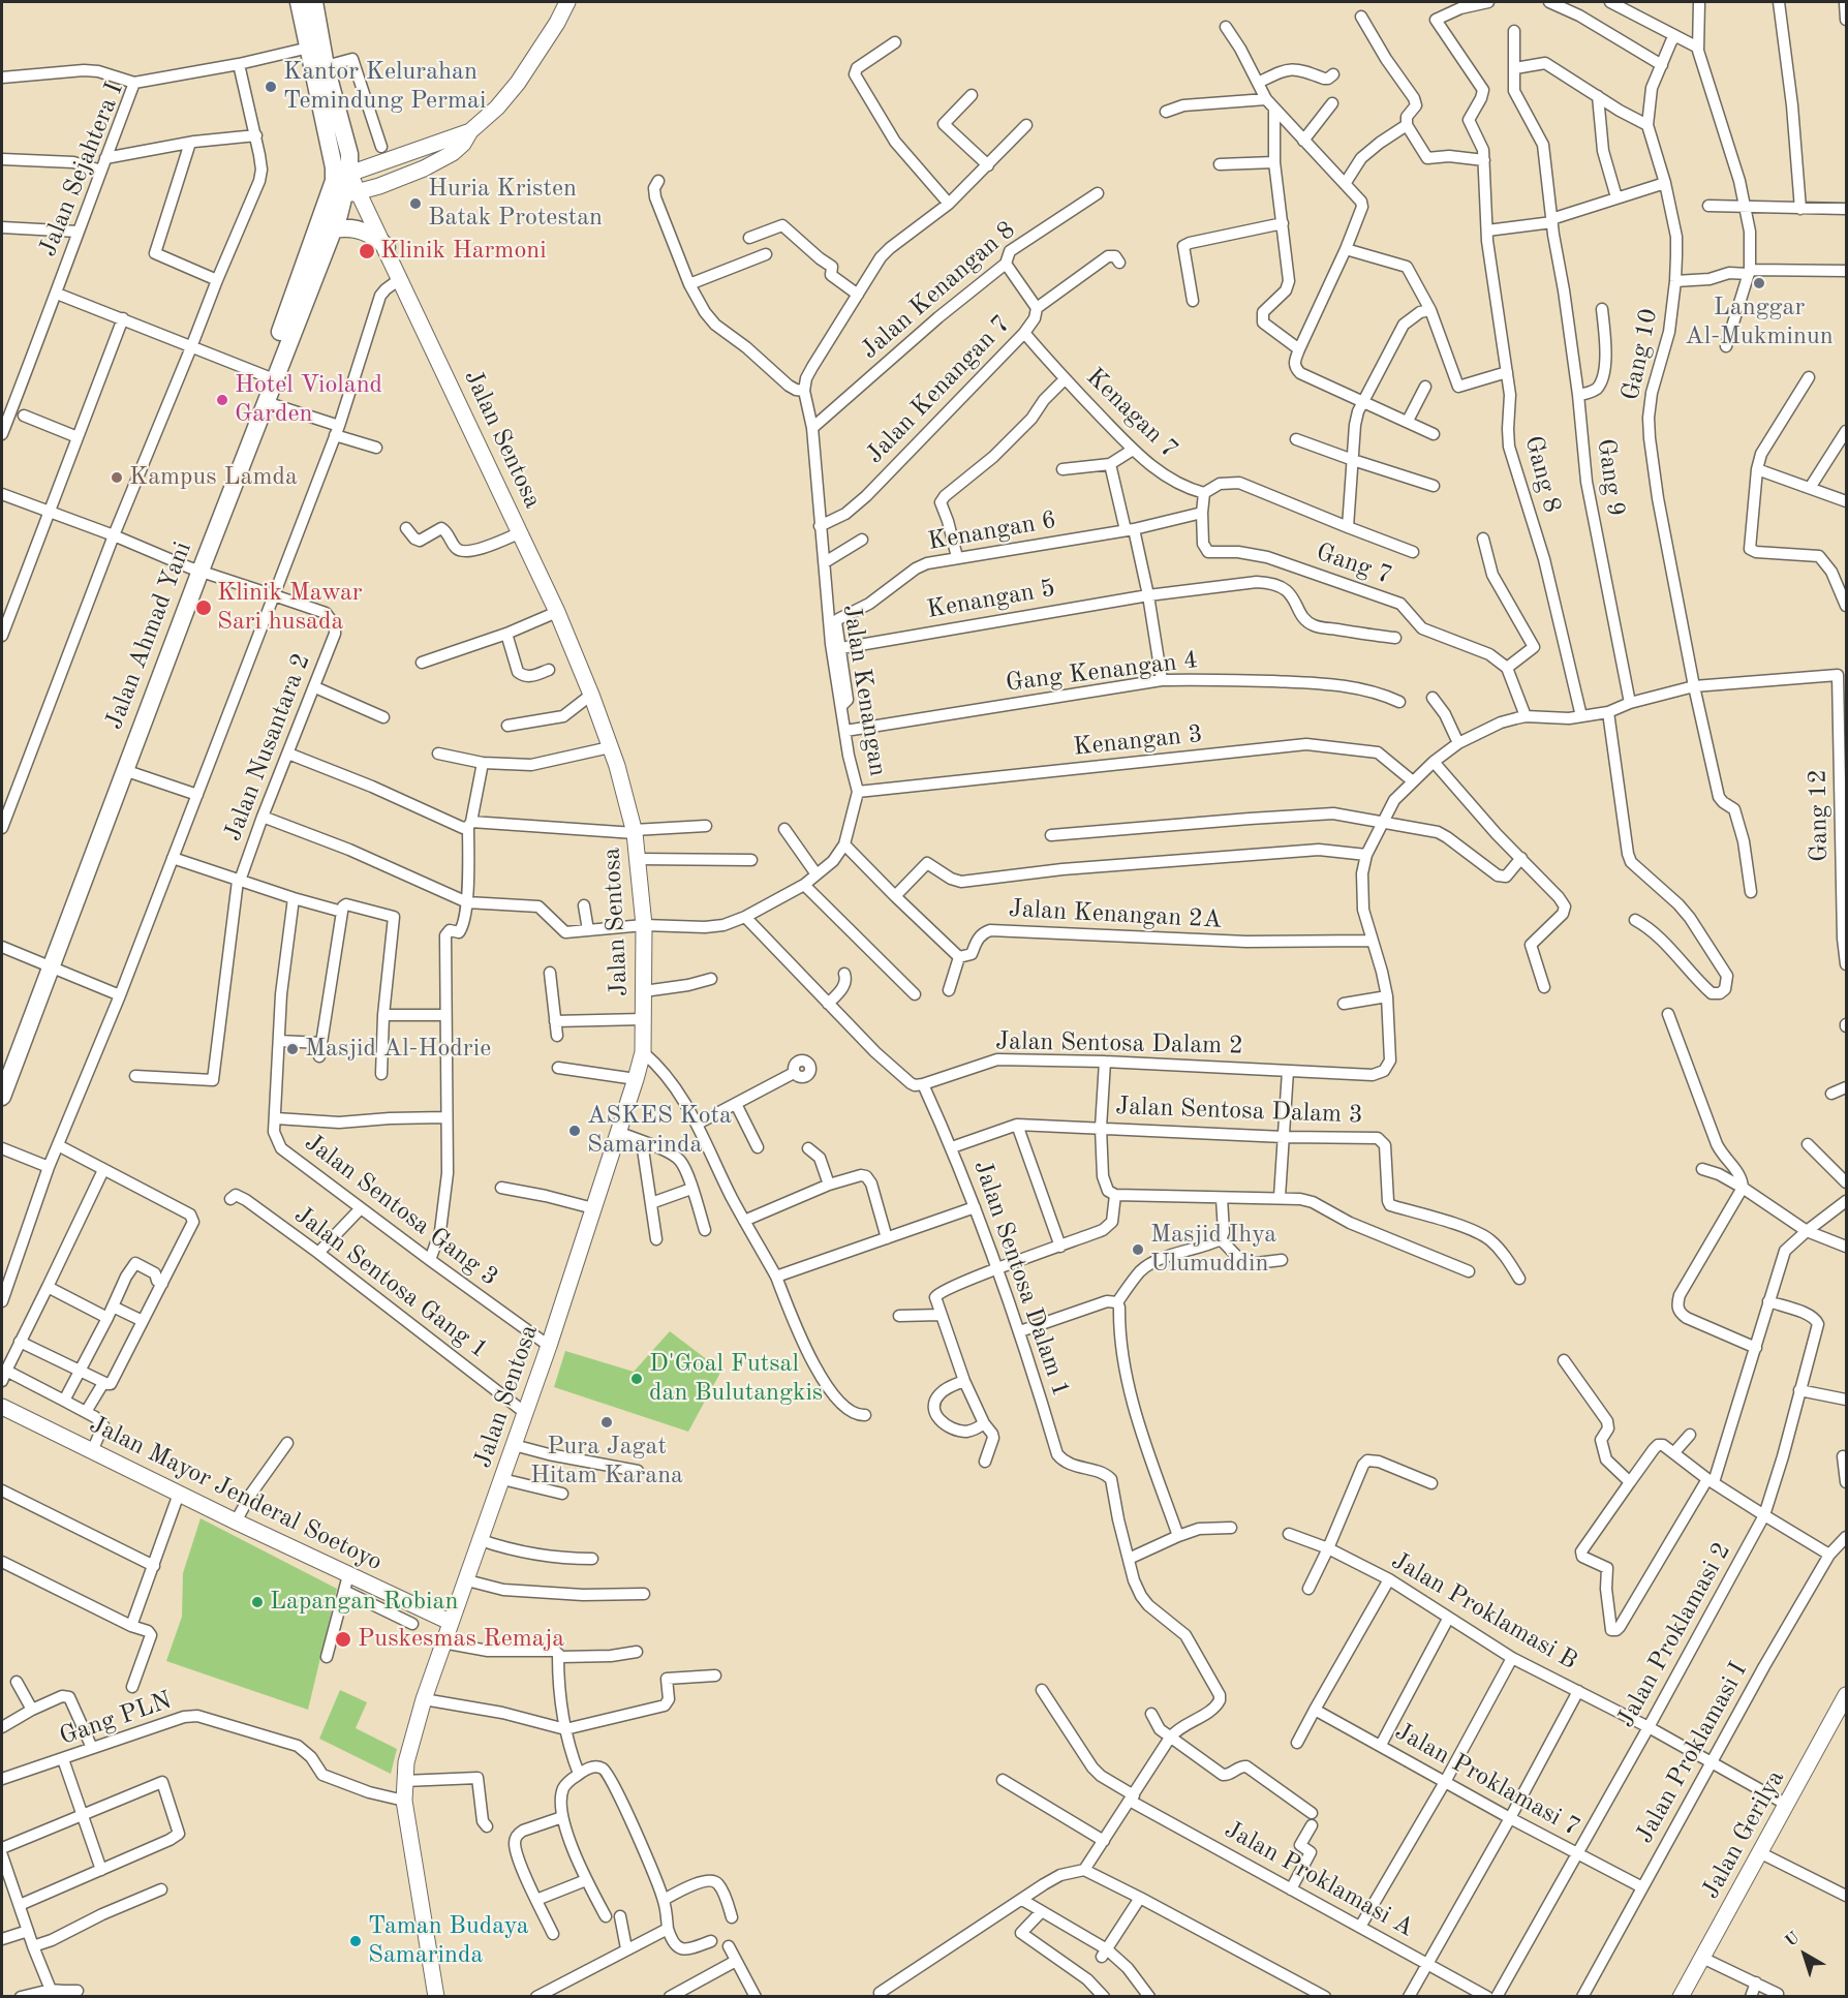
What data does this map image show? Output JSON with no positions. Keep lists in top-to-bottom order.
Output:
{
  "streets": {
    "main road": ["Jalan Ahmad Yani"],
    "street": [
      "Jalan Sejahtera I",
      "Jalan Kenangan 8",
      "Gang 10",
      "Jalan Kenangan 7",
      "Kenagan 7",
      "Jalan Sentosa",
      "Gang 8",
      "Gang 9",
      "Kenangan 6",
      "Gang 7",
      "Kenangan 5",
      "Gang Kenangan 4",
      "Jalan Kenangan",
      "Kenangan 3",
      "Jalan Nusantara 2",
      "Gang 12",
      "Jalan Kenangan 2A",
      "Jalan Sentosa Dalam 2",
      "Jalan Sentosa Dalam 3",
      "Jalan Sentosa Gang 3",
      "Jalan Sentosa Dalam 1",
      "Jalan Sentosa Gang 1",
      "Jalan Mayor Jenderal Soetoyo",
      "Jalan Proklamasi B",
      "Jalan Proklamasi 2",
      "Gang PLN",
      "Jalan Proklamasi I",
      "Jalan Proklamasi 7",
      "Jalan Gerilya",
      "Jalan Proklamasi A"
    ]
  },
  "crossings": [
    ["Jalan Kenangan 8", "Jalan Kenangan 7"],
    ["Jalan Kenangan 8", "Jalan Kenangan"],
    ["Jalan Kenangan 7", "Kenagan 7"],
    ["Jalan Kenangan 7", "Jalan Kenangan"],
    ["Jalan Sentosa", "Jalan Ahmad Yani"],
    ["Jalan Sentosa", "Jalan Kenangan"],
    ["Jalan Sentosa", "Jalan Sentosa Gang 3"],
    ["Jalan Sentosa", "Jalan Sentosa Gang 1"],
    ["Jalan Sentosa", "Jalan Mayor Jenderal Soetoyo"],
    ["Jalan Sentosa", "Gang PLN"],
    ["Kenangan 6", "Gang 7"],
    ["Kenangan 6", "Kenangan 5"],
    ["Kenangan 6", "Jalan Kenangan"],
    ["Gang Kenangan 4", "Jalan Kenangan"],
    ["Jalan Kenangan", "Kenangan 3"],
    ["Jalan Kenangan", "Jalan Nusantara 2"],
    ["Jalan Sentosa Dalam 2", "Jalan Sentosa Dalam 1"],
    ["Jalan Sentosa Dalam 3", "Jalan Sentosa Dalam 1"],
    ["Jalan Proklamasi B", "Jalan Proklamasi 2"],
    ["Jalan Proklamasi B", "Jalan Proklamasi I"],
    ["Jalan Proklamasi B", "Jalan Gerilya"],
    ["Jalan Proklamasi 2", "Jalan Proklamasi 7"],
    ["Jalan Proklamasi I", "Jalan Proklamasi 7"]
  ],
  "places": [
    "Kantor Kelurahan Temindung Permai",
    "Huria Kristen Batak Protestan",
    "Klinik Harmoni",
    "Langgar Al-Mukminun",
    "Hotel Violand Garden",
    "Kampus Lamda",
    "Klinik Mawar Sari husada",
    "Masjid Al-Hodrie",
    "ASKES Kota Samarinda",
    "Masjid Ihya Ulumuddin",
    "D'Goal Futsal dan Bulutangkis",
    "Pura Jagat Hitam Karana",
    "Lapangan Robian",
    "Puskesmas Remaja",
    "Taman Budaya Samarinda"
  ],
  "north": "top left"
}
